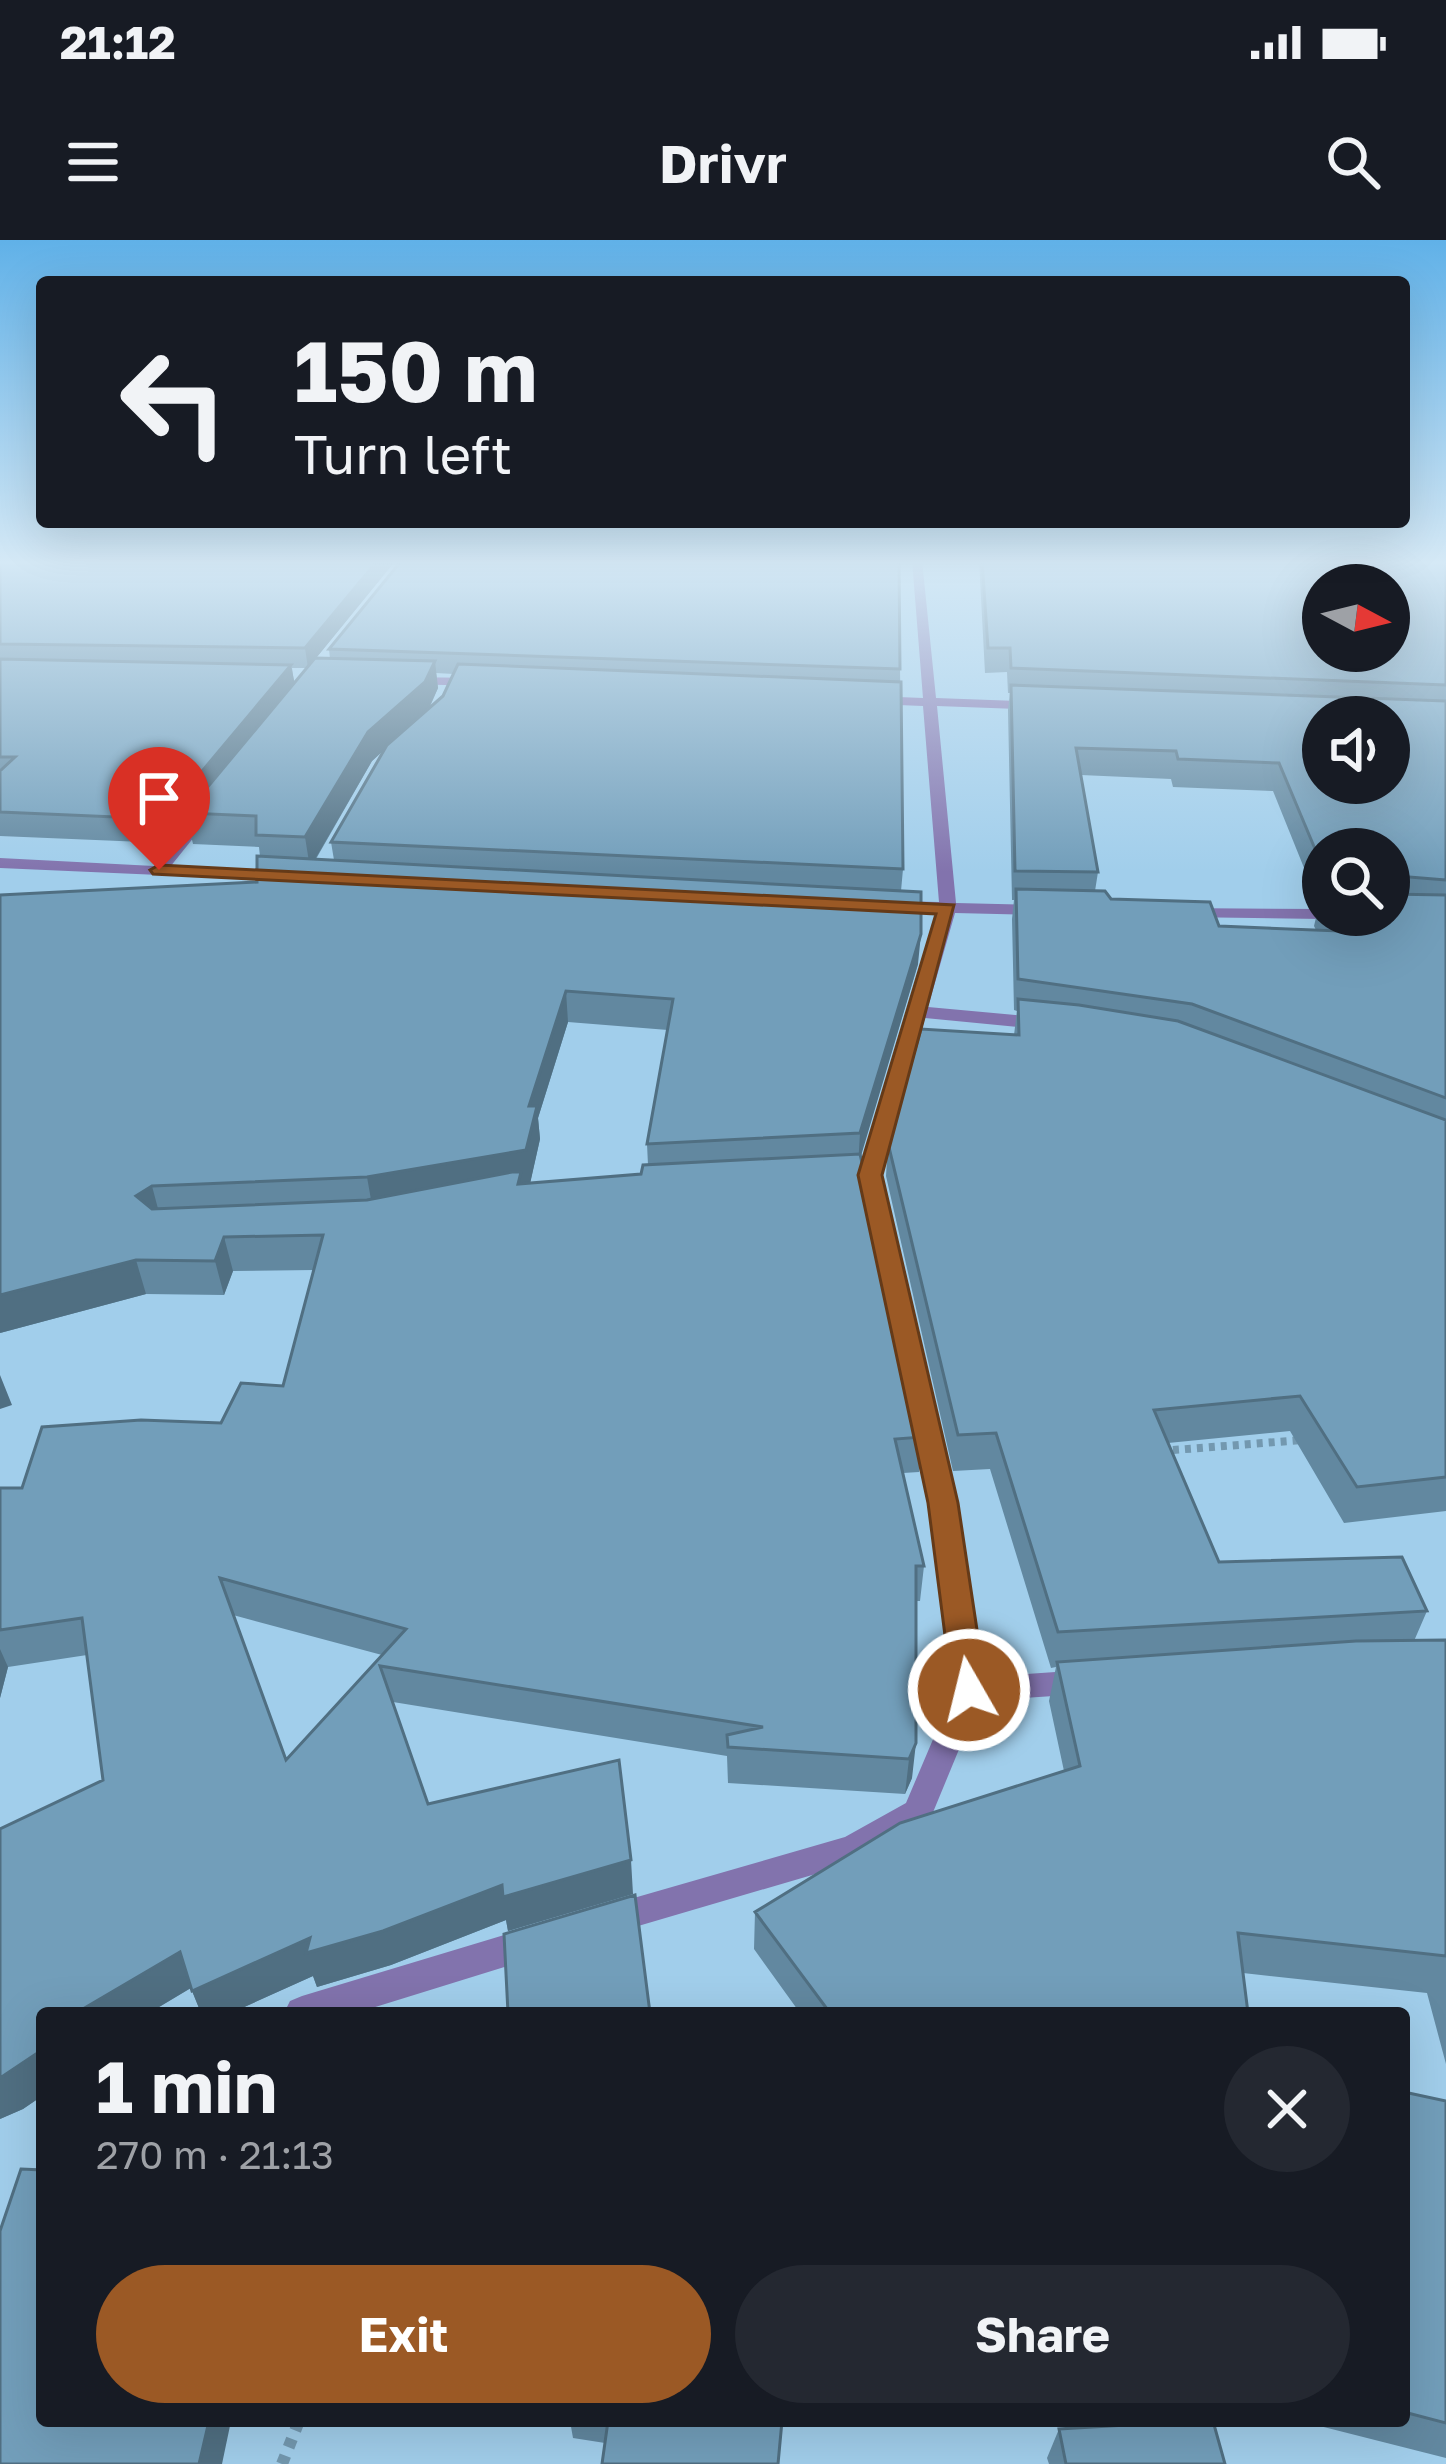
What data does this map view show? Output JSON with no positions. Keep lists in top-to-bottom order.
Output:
{
  "north": "right",
  "page": {
    "status": "21:12",
    "header": "Drivr",
    "turn": ["150 m", "Turn left"],
    "heading": ["1 min", "270 m · 21:13"],
    "buttons": ["Exit", "Share"]
  }
}
